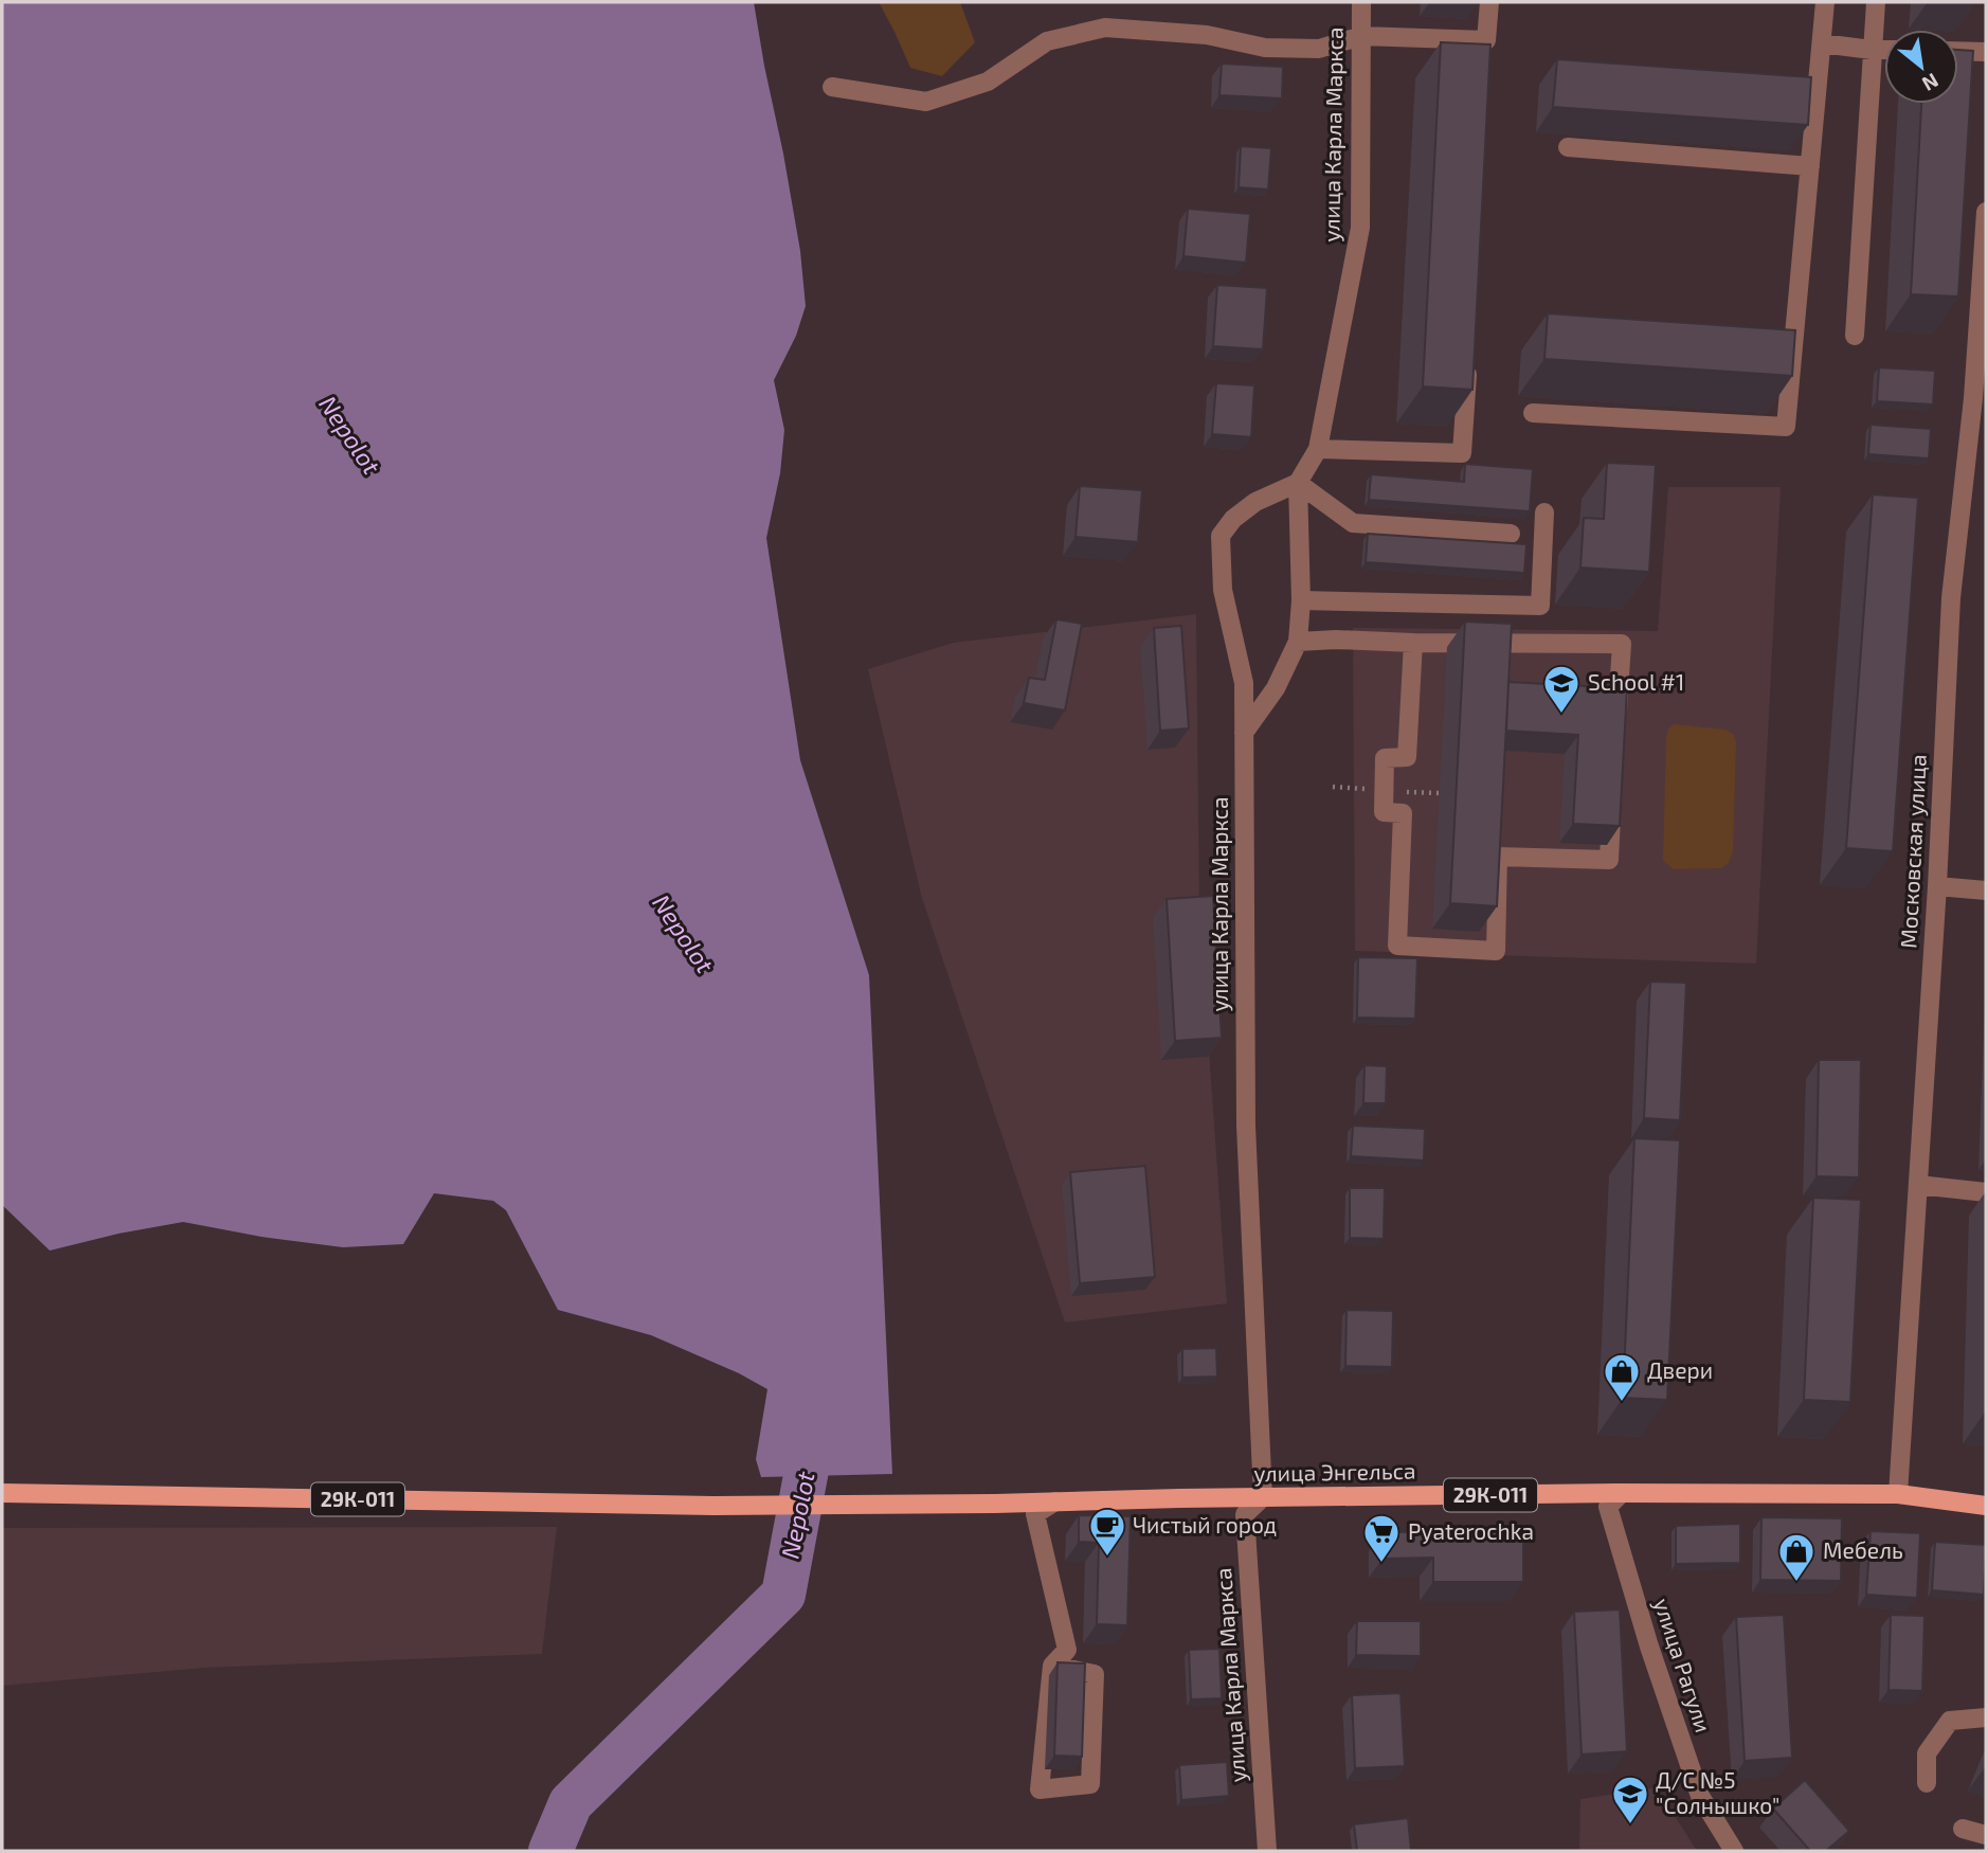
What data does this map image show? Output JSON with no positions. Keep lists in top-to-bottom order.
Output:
{
  "streets": {
    "main road": ["улица Энгельса", "29К-011"],
    "street": ["улица Карла Маркса", "Московская улица", "улица Рагули"]
  },
  "crossings": [
    ["улица Карла Маркса", "улица Энгельса"],
    ["Московская улица", "улица Энгельса"],
    ["улица Энгельса", "улица Рагули"]
  ],
  "water": ["Nepolot"],
  "places": {
    "school or university": ["School #1", "Д/С №5 \"Солнышко\""],
    "shop": ["Двери", "Мебель"],
    "cafe": ["Чистый город"],
    "supermarket": ["Pyaterochka"]
  },
  "north": "bottom right"
}
